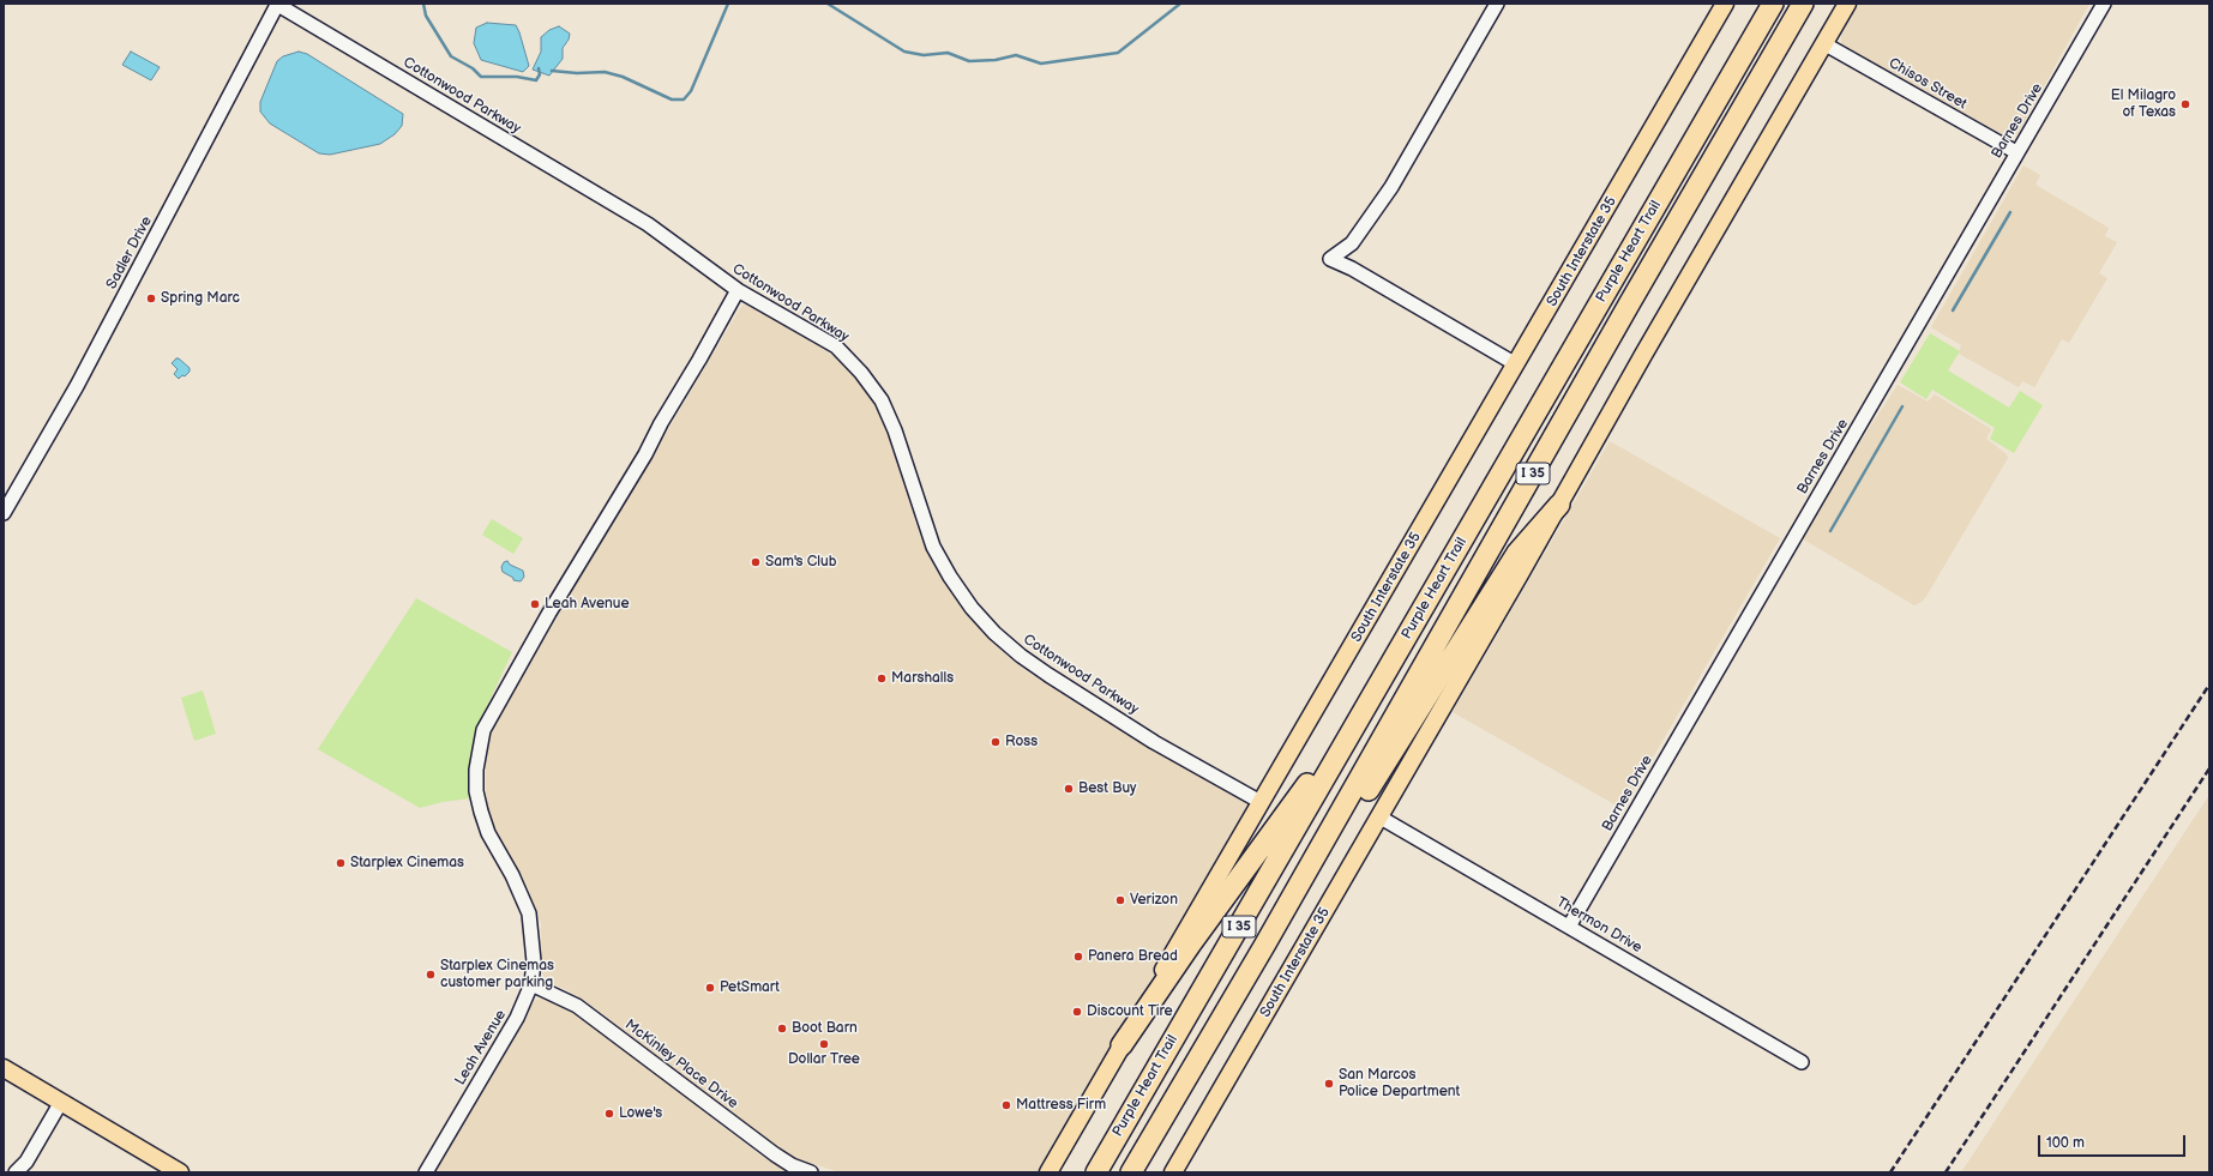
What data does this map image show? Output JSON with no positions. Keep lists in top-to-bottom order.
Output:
{
  "streets": {
    "highway": ["Purple Heart Trail", "I 35"],
    "main road": ["South Interstate 35"],
    "street": [
      "Chisos Street",
      "Cottonwood Parkway",
      "Barnes Drive",
      "Sadler Drive",
      "Thermon Drive",
      "Leah Avenue",
      "McKinley Place Drive"
    ]
  },
  "crossings": [
    ["Chisos Street", "Barnes Drive"],
    ["Chisos Street", "South Interstate 35"],
    ["Cottonwood Parkway", "South Interstate 35"],
    ["Cottonwood Parkway", "Sadler Drive"],
    ["Cottonwood Parkway", "Leah Avenue"],
    ["Barnes Drive", "Thermon Drive"],
    ["South Interstate 35", "Thermon Drive"],
    ["Leah Avenue", "McKinley Place Drive"]
  ],
  "places": [
    "El Milagro of Texas",
    "Spring Marc",
    "Sam's Club",
    "Leah Avenue",
    "Marshalls",
    "Ross",
    "Best Buy",
    "Starplex Cinemas",
    "Verizon",
    "Panera Bread",
    "Starplex Cinemas customer parking",
    "PetSmart",
    "Discount Tire",
    "Boot Barn",
    "Dollar Tree",
    "San Marcos Police Department",
    "Mattress Firm",
    "Lowe's"
  ],
  "scale_bar": "100 m"
}
